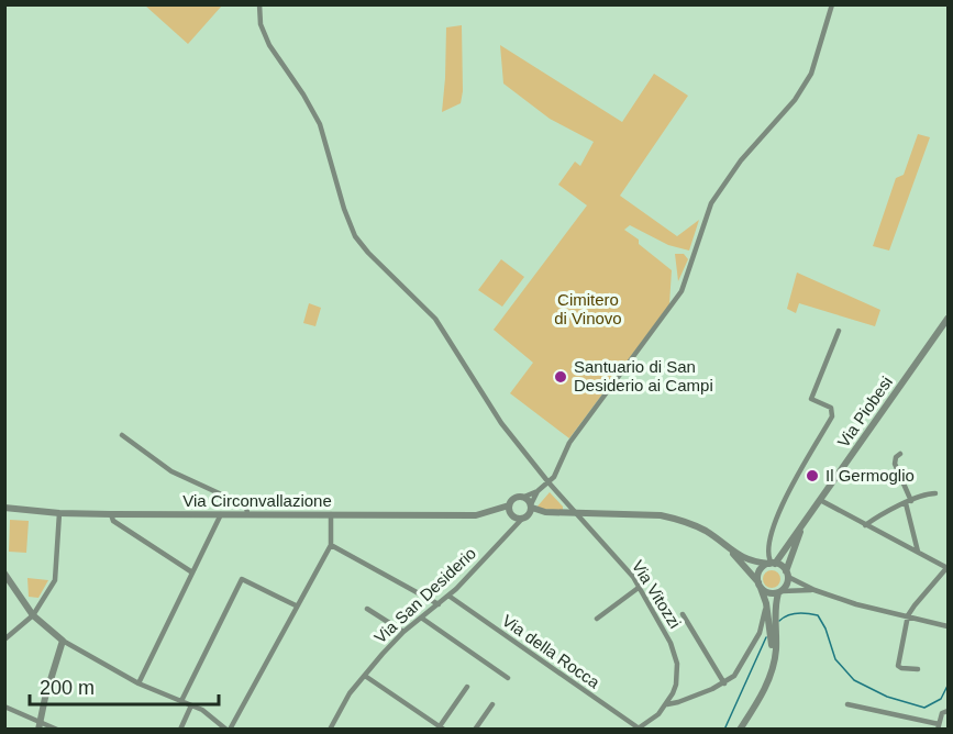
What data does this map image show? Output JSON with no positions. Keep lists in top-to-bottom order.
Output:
{
  "streets": {
    "street": [
      "Via Piobesi",
      "Via Circonvallazione",
      "Via Vitozzi",
      "Via San Desiderio",
      "Via della Rocca"
    ]
  },
  "crossings": [
    ["Via San Desiderio", "Via della Rocca"]
  ],
  "parks": ["Cimitero di Vinovo"],
  "places": ["Santuario di San Desiderio ai Campi", "Il Germoglio"],
  "scale_bar": "200 m"
}
